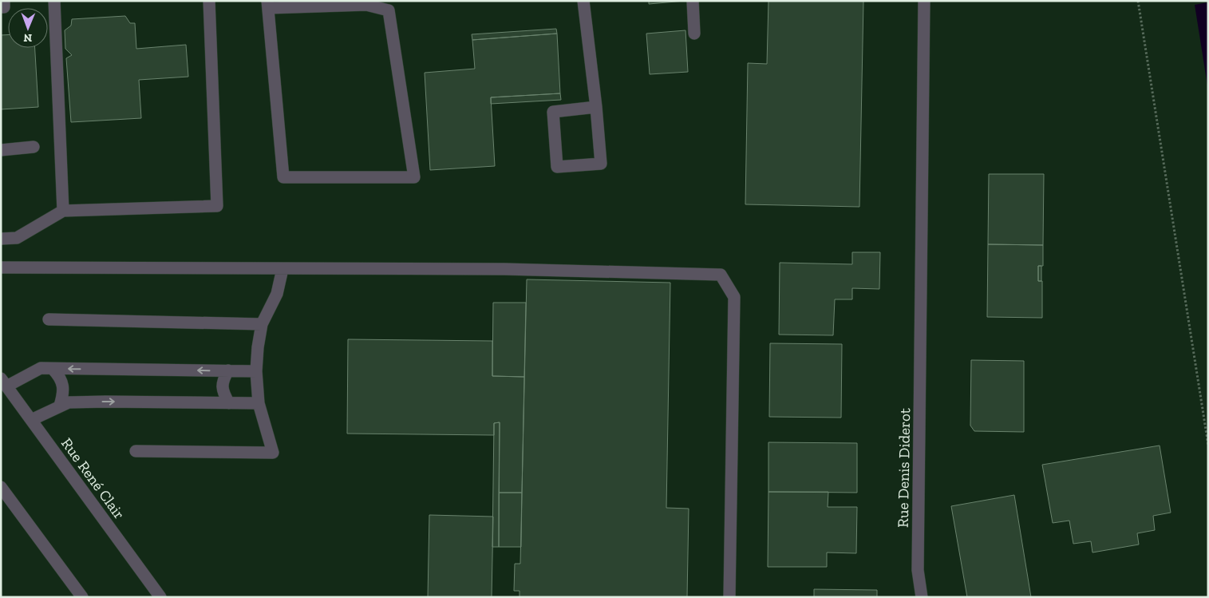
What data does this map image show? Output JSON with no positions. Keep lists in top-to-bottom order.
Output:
{
  "streets": {
    "lane": ["Rue Denis Diderot", "Rue René Clair"]
  },
  "north": "bottom"
}
